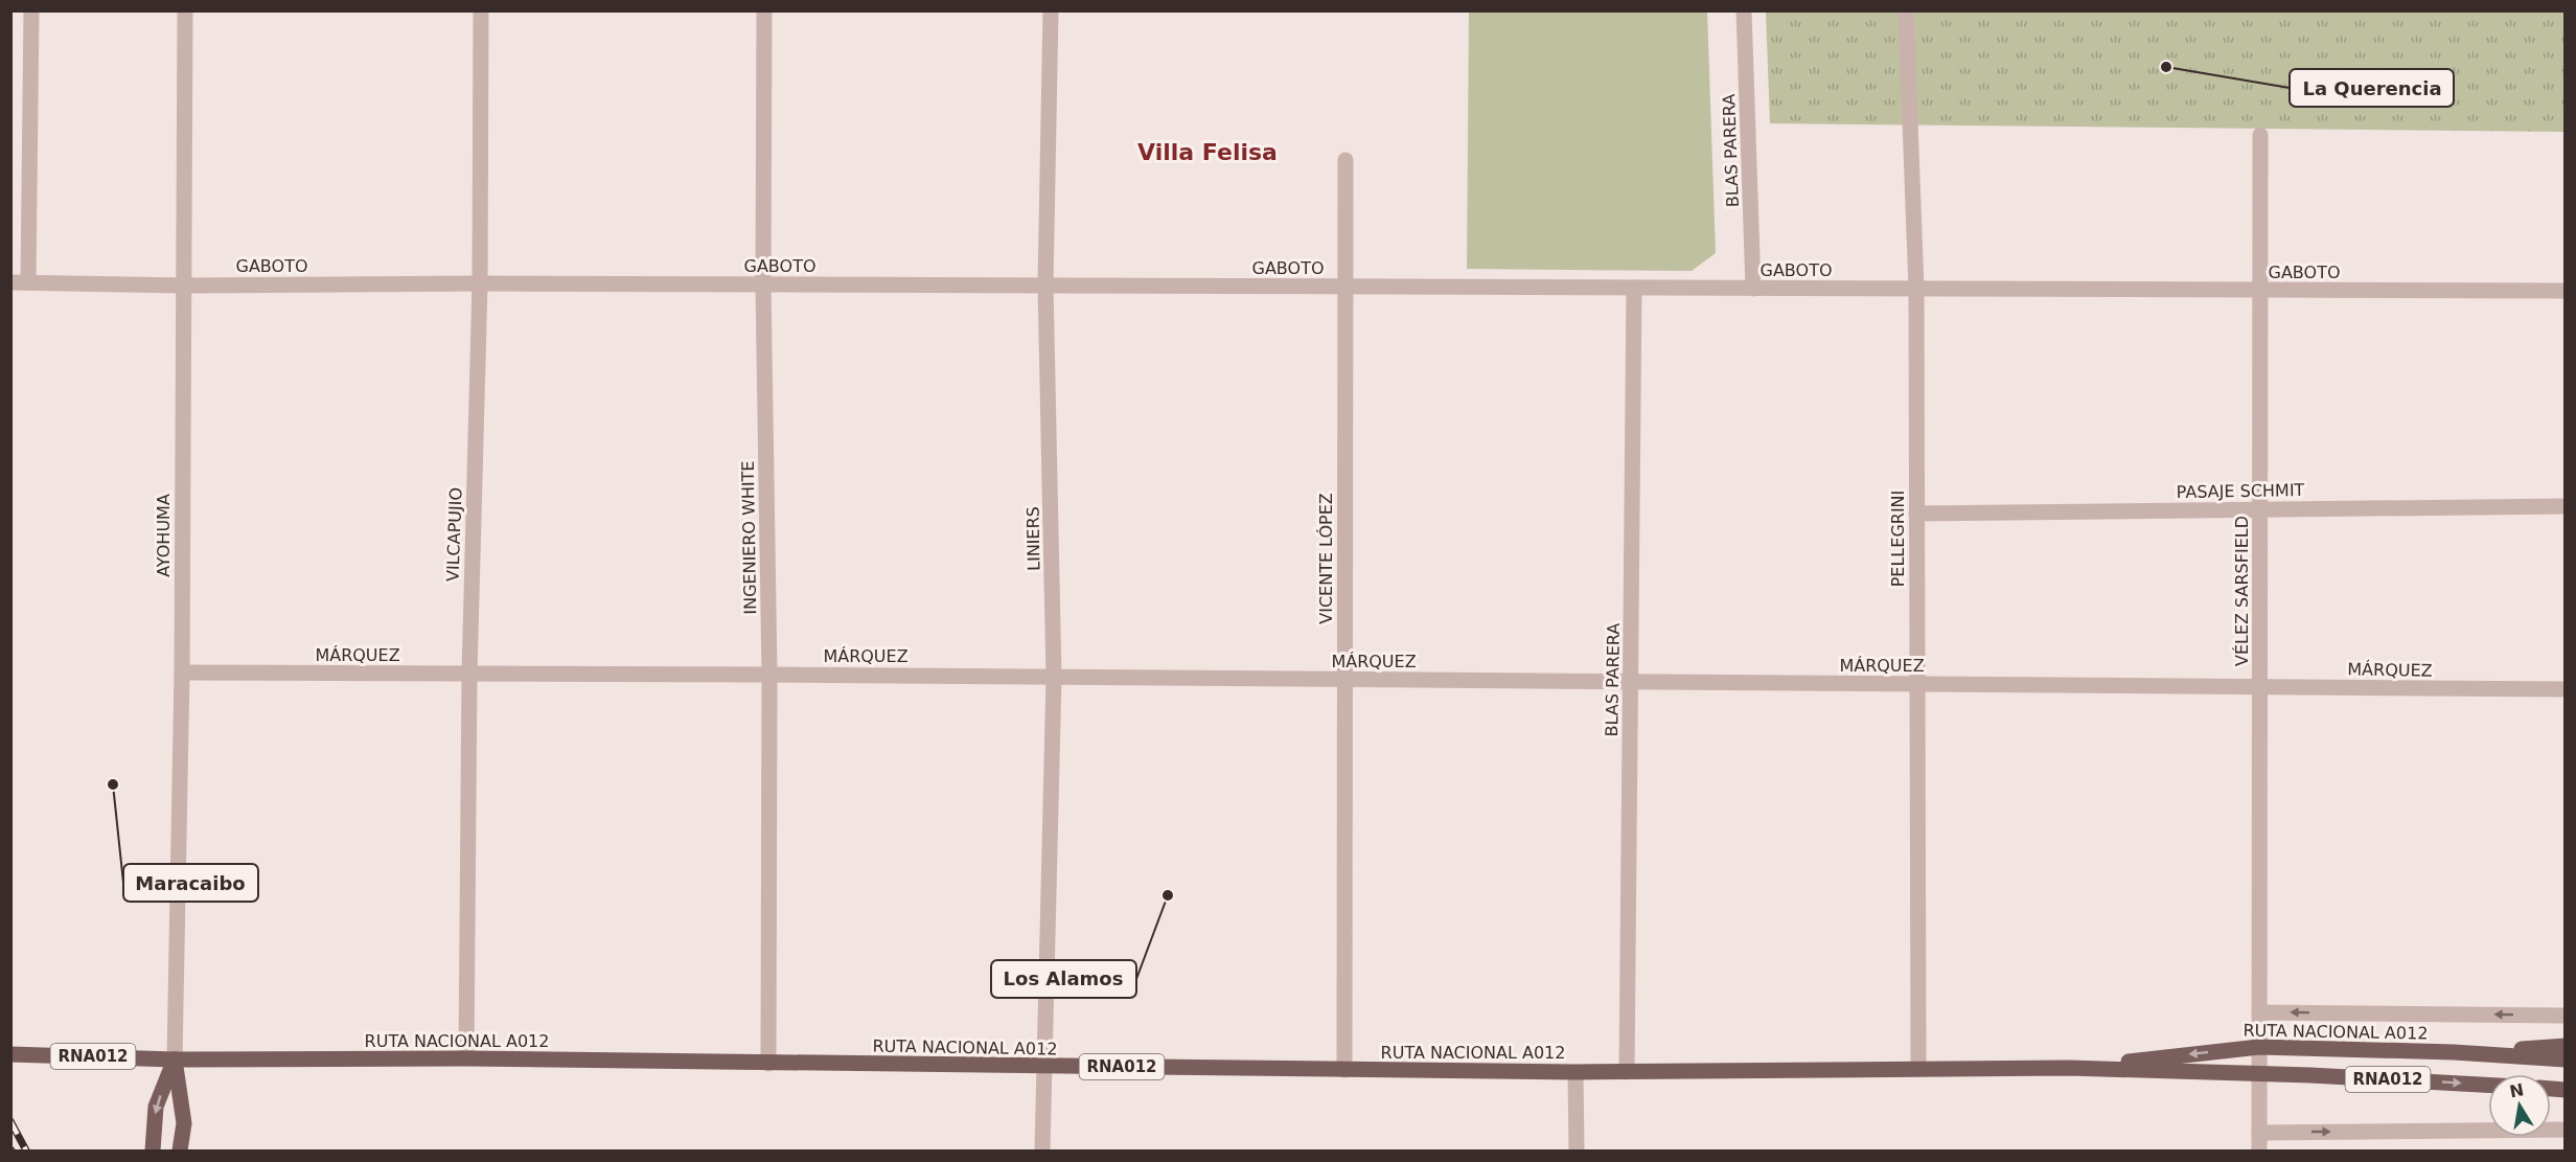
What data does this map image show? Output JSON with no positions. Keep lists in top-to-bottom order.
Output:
{
  "streets": {
    "main road": ["RUTA NACIONAL A012", "RNA012"],
    "street": [
      "BLAS PARERA",
      "GABOTO",
      "PASAJE SCHMIT",
      "VILCAPUJIO",
      "AYOHUMA",
      "INGENIERO WHITE",
      "LINIERS",
      "PELLEGRINI",
      "VICENTE LÓPEZ",
      "VÉLEZ SARSFIELD",
      "MÁRQUEZ"
    ]
  },
  "crossings": [
    ["BLAS PARERA", "GABOTO"],
    ["BLAS PARERA", "MÁRQUEZ"],
    ["BLAS PARERA", "RUTA NACIONAL A012"],
    ["GABOTO", "VILCAPUJIO"],
    ["GABOTO", "AYOHUMA"],
    ["GABOTO", "INGENIERO WHITE"],
    ["GABOTO", "LINIERS"],
    ["GABOTO", "PELLEGRINI"],
    ["GABOTO", "VICENTE LÓPEZ"],
    ["GABOTO", "VÉLEZ SARSFIELD"],
    ["PASAJE SCHMIT", "PELLEGRINI"],
    ["PASAJE SCHMIT", "VÉLEZ SARSFIELD"],
    ["VILCAPUJIO", "MÁRQUEZ"],
    ["VILCAPUJIO", "RUTA NACIONAL A012"],
    ["AYOHUMA", "MÁRQUEZ"],
    ["AYOHUMA", "RUTA NACIONAL A012"],
    ["INGENIERO WHITE", "MÁRQUEZ"],
    ["INGENIERO WHITE", "RUTA NACIONAL A012"],
    ["LINIERS", "MÁRQUEZ"],
    ["LINIERS", "RUTA NACIONAL A012"],
    ["PELLEGRINI", "MÁRQUEZ"],
    ["PELLEGRINI", "RUTA NACIONAL A012"],
    ["VICENTE LÓPEZ", "MÁRQUEZ"],
    ["VICENTE LÓPEZ", "RUTA NACIONAL A012"],
    ["VÉLEZ SARSFIELD", "MÁRQUEZ"],
    ["VÉLEZ SARSFIELD", "RUTA NACIONAL A012"]
  ],
  "districts": ["Villa Felisa"],
  "places": ["La Querencia", "Maracaibo", "Los Alamos"],
  "north": "top"
}
